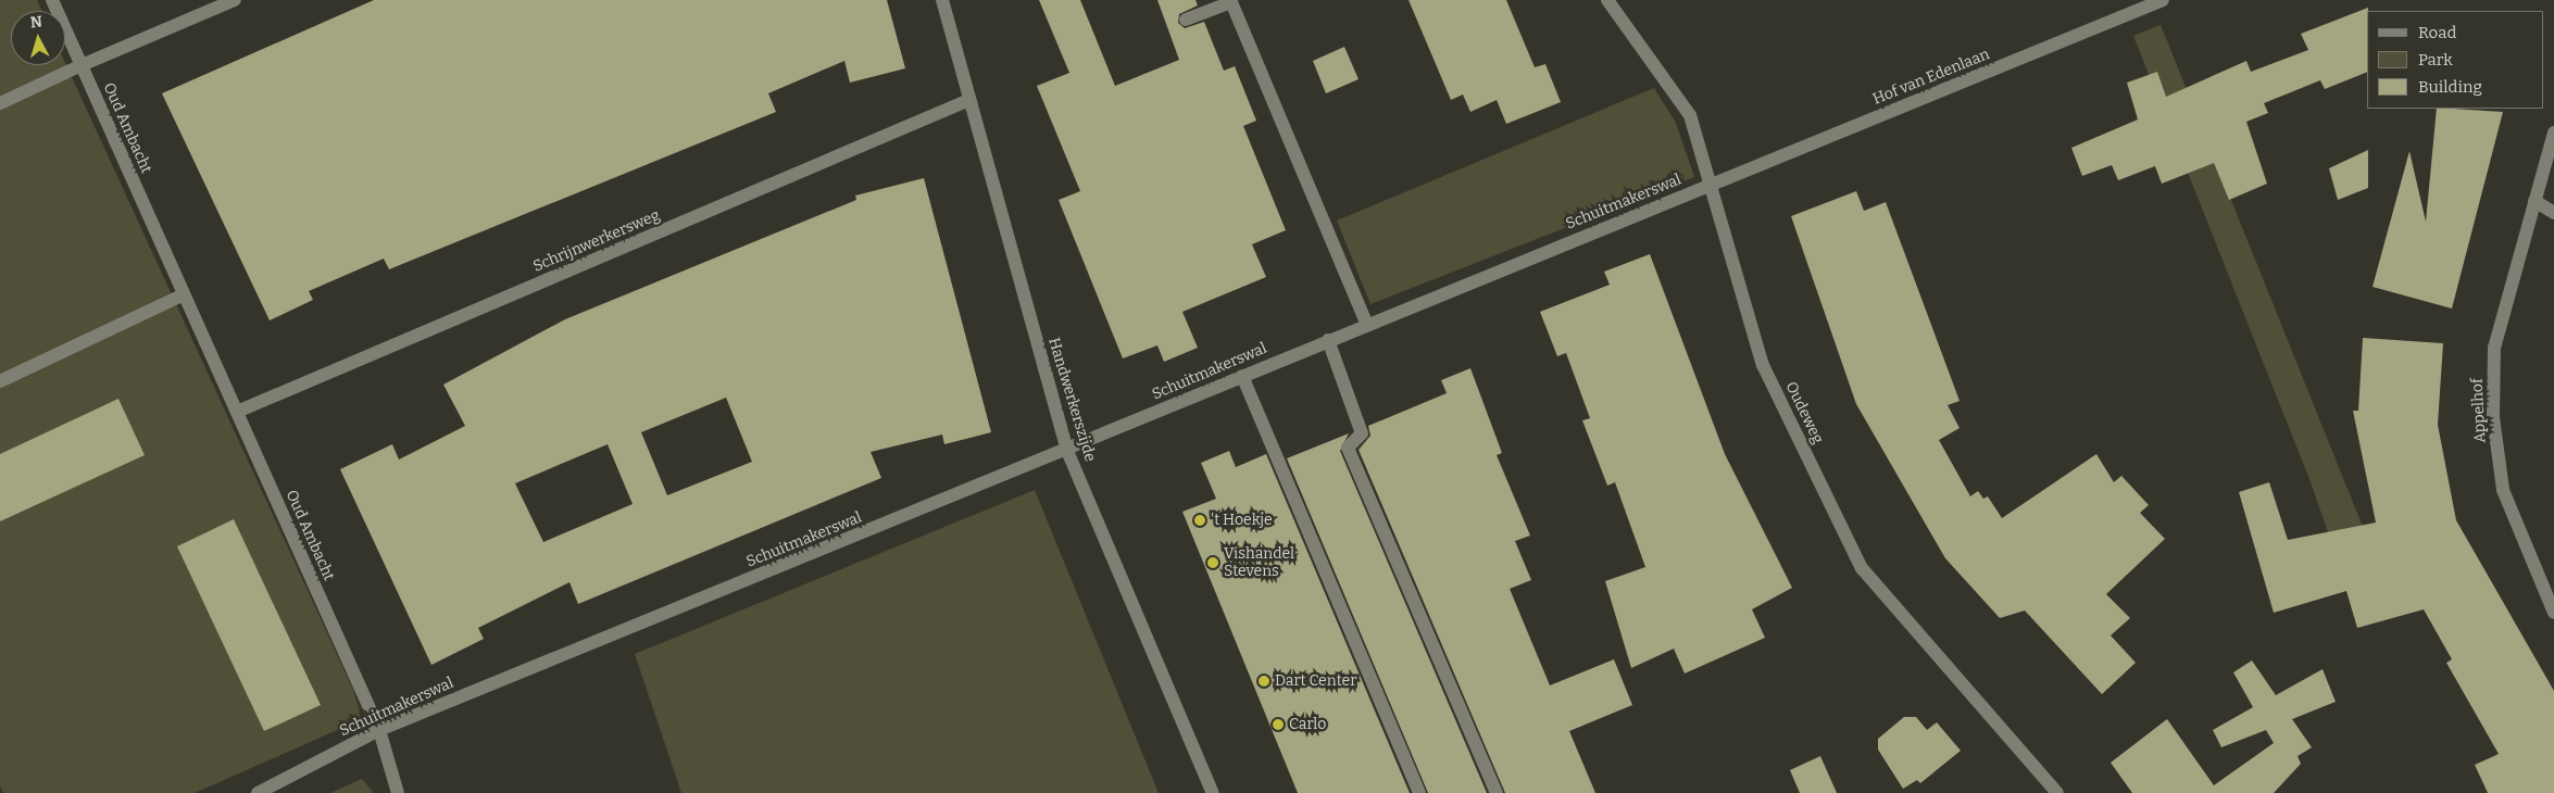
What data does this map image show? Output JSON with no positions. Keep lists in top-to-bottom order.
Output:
{
  "streets": {
    "street": [
      "Hof van Edenlaan",
      "Oud Ambacht",
      "Schuitmakerswal",
      "Schrijnwerkersweg",
      "Handwerkerszijde",
      "Appelhof",
      "Oudeweg"
    ]
  },
  "crossings": [
    ["Hof van Edenlaan", "Schuitmakerswal"],
    ["Hof van Edenlaan", "Oudeweg"],
    ["Oud Ambacht", "Schuitmakerswal"],
    ["Oud Ambacht", "Schrijnwerkersweg"],
    ["Schuitmakerswal", "Handwerkerszijde"],
    ["Schuitmakerswal", "Oudeweg"],
    ["Schrijnwerkersweg", "Handwerkerszijde"]
  ],
  "places": [
    "'t Hoekje",
    "Vishandel Stevens",
    "Dart Center",
    "Carlo"
  ],
  "legend": ["Road", "Park", "Building"],
  "north": "top"
}
